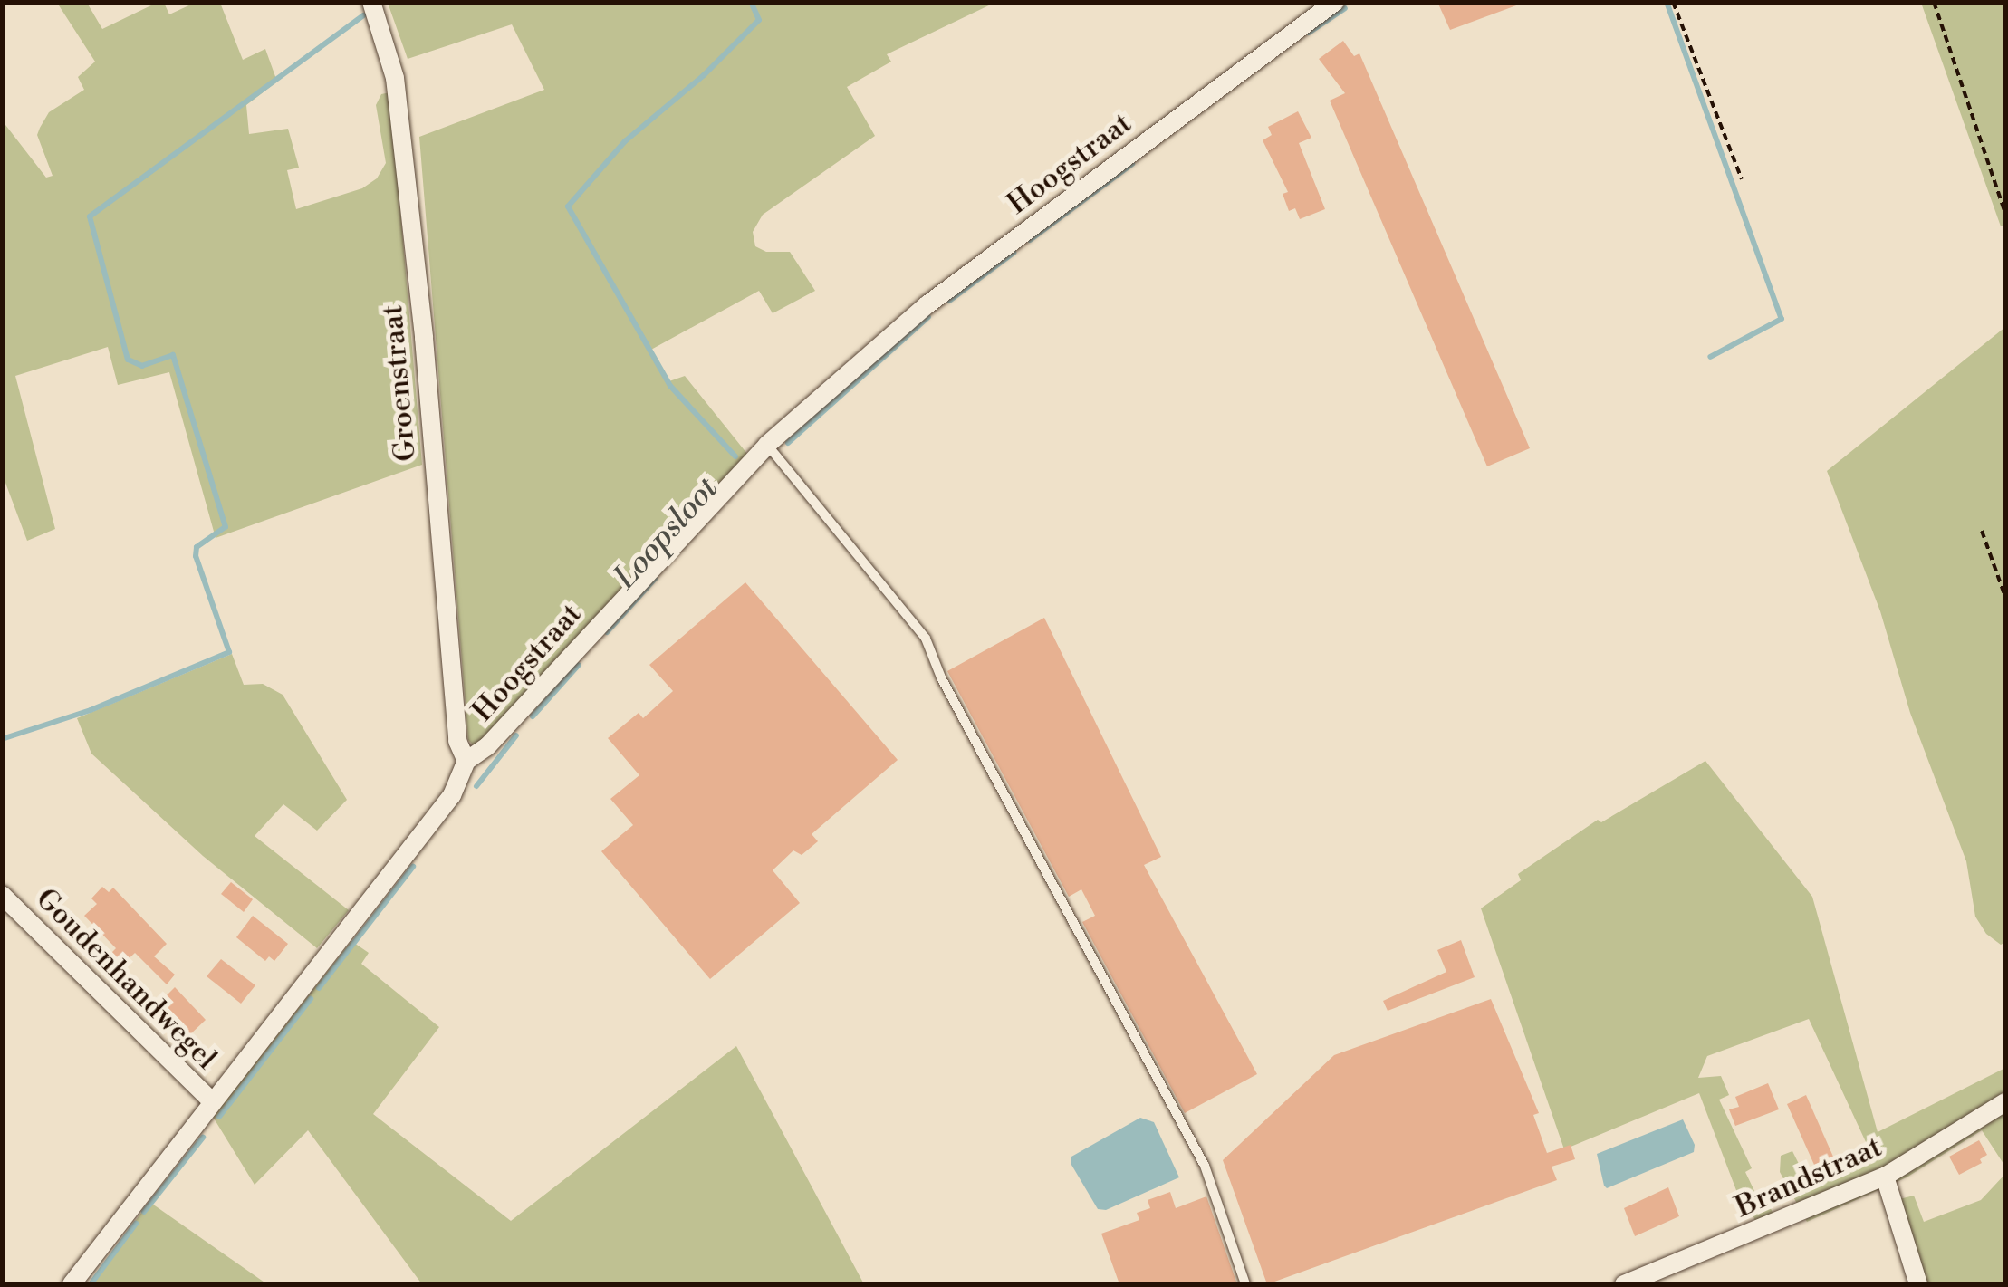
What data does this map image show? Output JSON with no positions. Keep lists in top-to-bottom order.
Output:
{
  "streets": {
    "street": [
      "Hoogstraat",
      "Groenstraat",
      "Goudenhandwegel",
      "Brandstraat"
    ]
  },
  "crossings": [
    ["Hoogstraat", "Groenstraat"],
    ["Hoogstraat", "Goudenhandwegel"]
  ],
  "water": ["Loopsloot"]
}
